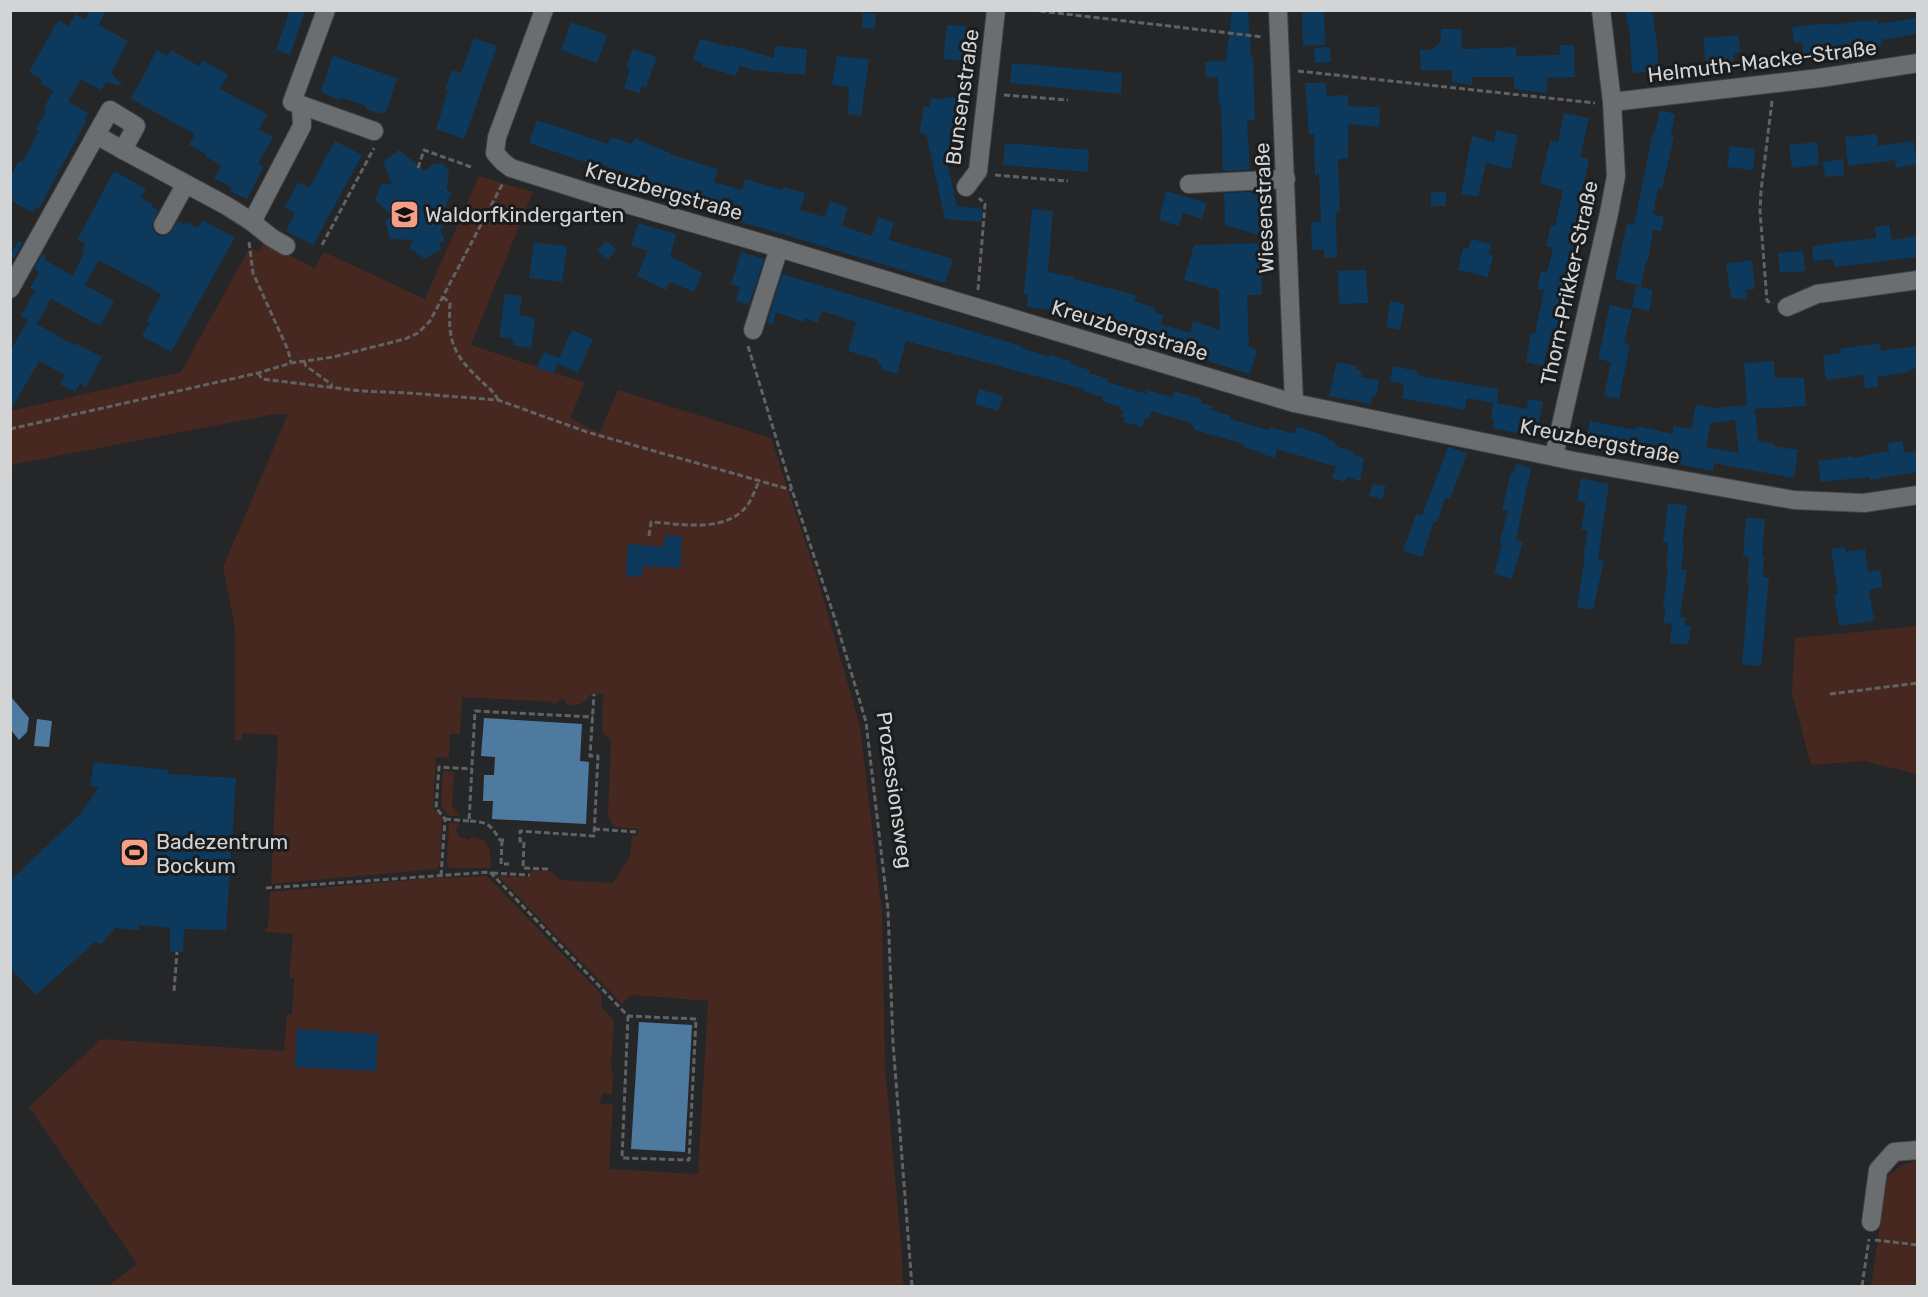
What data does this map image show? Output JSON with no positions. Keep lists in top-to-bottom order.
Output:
{
  "streets": {
    "street": [
      "Helmuth-Macke-Straße",
      "Bunsenstraße",
      "Kreuzbergstraße",
      "Wiesenstraße",
      "Thorn-Prikker-Straße"
    ],
    "path": ["Prozessionsweg"]
  },
  "crossings": [
    ["Helmuth-Macke-Straße", "Thorn-Prikker-Straße"],
    ["Kreuzbergstraße", "Wiesenstraße"],
    ["Kreuzbergstraße", "Thorn-Prikker-Straße"]
  ],
  "places": {
    "school or university": ["Waldorfkindergarten"],
    "sports": ["Badezentrum Bockum"]
  }
}
